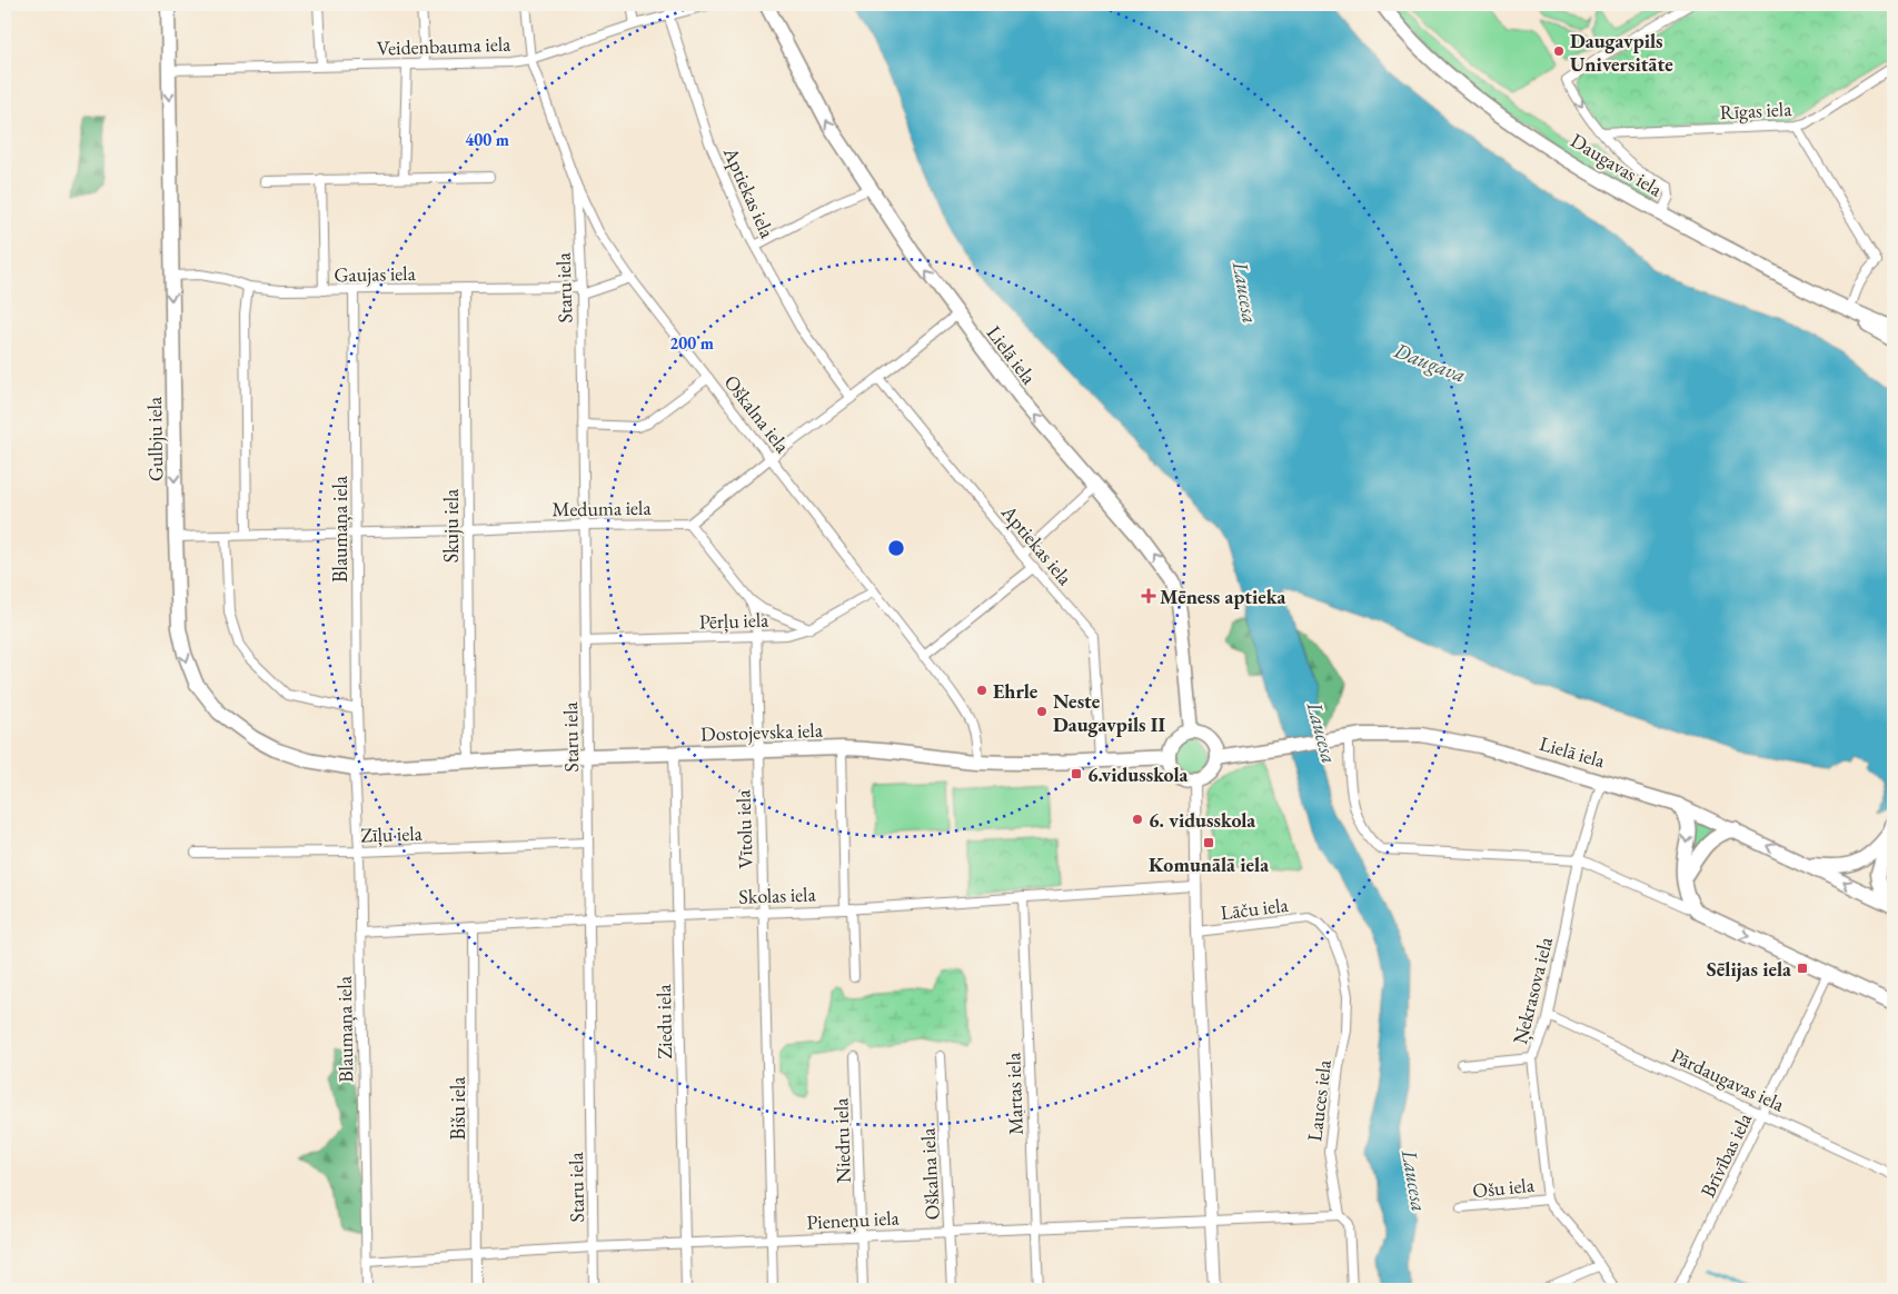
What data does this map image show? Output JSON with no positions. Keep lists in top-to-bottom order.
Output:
{
  "streets": {
    "main road": [
      "Daugavas iela",
      "Lielā iela",
      "Gulbju iela",
      "Dostojevska iela"
    ],
    "street": [
      "Veidenbauma iela",
      "Rīgas iela",
      "Aptiekas iela",
      "Gaujas iela",
      "Staru iela",
      "Oškalna iela",
      "Meduma iela",
      "Skuju iela",
      "Blaumaņa iela",
      "Pērļu iela",
      "Vītolu iela",
      "Zīļu iela",
      "Skolas iela",
      "Lāču iela",
      "Ņekrasova iela",
      "Ziedu iela",
      "Pārdaugavas iela",
      "Martas iela",
      "Lauces iela",
      "Bišu iela",
      "Niedru iela",
      "Brīvības iela",
      "Ošu iela",
      "Pieneņu iela"
    ]
  },
  "crossings": [
    ["Veidenbauma iela", "Aptiekas iela"],
    ["Veidenbauma iela", "Oškalna iela"],
    ["Veidenbauma iela", "Gulbju iela"],
    ["Aptiekas iela", "Dostojevska iela"],
    ["Gaujas iela", "Staru iela"],
    ["Gaujas iela", "Oškalna iela"],
    ["Gaujas iela", "Gulbju iela"],
    ["Gaujas iela", "Skuju iela"],
    ["Gaujas iela", "Blaumaņa iela"],
    ["Staru iela", "Oškalna iela"],
    ["Staru iela", "Meduma iela"],
    ["Staru iela", "Pērļu iela"],
    ["Staru iela", "Dostojevska iela"],
    ["Staru iela", "Zīļu iela"],
    ["Staru iela", "Skolas iela"],
    ["Staru iela", "Pieneņu iela"],
    ["Lielā iela", "Dostojevska iela"],
    ["Lielā iela", "Ņekrasova iela"],
    ["Oškalna iela", "Pērļu iela"],
    ["Oškalna iela", "Dostojevska iela"],
    ["Oškalna iela", "Pieneņu iela"],
    ["Gulbju iela", "Meduma iela"],
    ["Gulbju iela", "Blaumaņa iela"],
    ["Gulbju iela", "Dostojevska iela"],
    ["Meduma iela", "Skuju iela"],
    ["Meduma iela", "Blaumaņa iela"],
    ["Meduma iela", "Vītolu iela"],
    ["Skuju iela", "Dostojevska iela"],
    ["Blaumaņa iela", "Dostojevska iela"],
    ["Blaumaņa iela", "Zīļu iela"],
    ["Blaumaņa iela", "Skolas iela"],
    ["Blaumaņa iela", "Pieneņu iela"],
    ["Pērļu iela", "Vītolu iela"],
    ["Dostojevska iela", "Vītolu iela"],
    ["Dostojevska iela", "Ziedu iela"],
    ["Vītolu iela", "Skolas iela"],
    ["Vītolu iela", "Pieneņu iela"],
    ["Skolas iela", "Ziedu iela"],
    ["Skolas iela", "Martas iela"],
    ["Skolas iela", "Bišu iela"],
    ["Lāču iela", "Lauces iela"],
    ["Ņekrasova iela", "Pārdaugavas iela"],
    ["Ņekrasova iela", "Ošu iela"],
    ["Ziedu iela", "Pieneņu iela"],
    ["Pārdaugavas iela", "Brīvības iela"],
    ["Martas iela", "Pieneņu iela"],
    ["Lauces iela", "Pieneņu iela"],
    ["Bišu iela", "Pieneņu iela"],
    ["Niedru iela", "Pieneņu iela"]
  ],
  "one_way": ["Lielā iela", "Gulbju iela"],
  "water": ["Laucesa", "Daugava"],
  "places": {
    "other": [
      "Daugavpils Universitāte",
      "Ehrle",
      "Neste Daugavpils II",
      "6. vidusskola"
    ],
    "health": ["Mēness aptieka"],
    "transit": ["6.vidusskola", "Komunālā iela", "Sēlijas iela"]
  },
  "rings": ["400 m", "200 m"]
}
